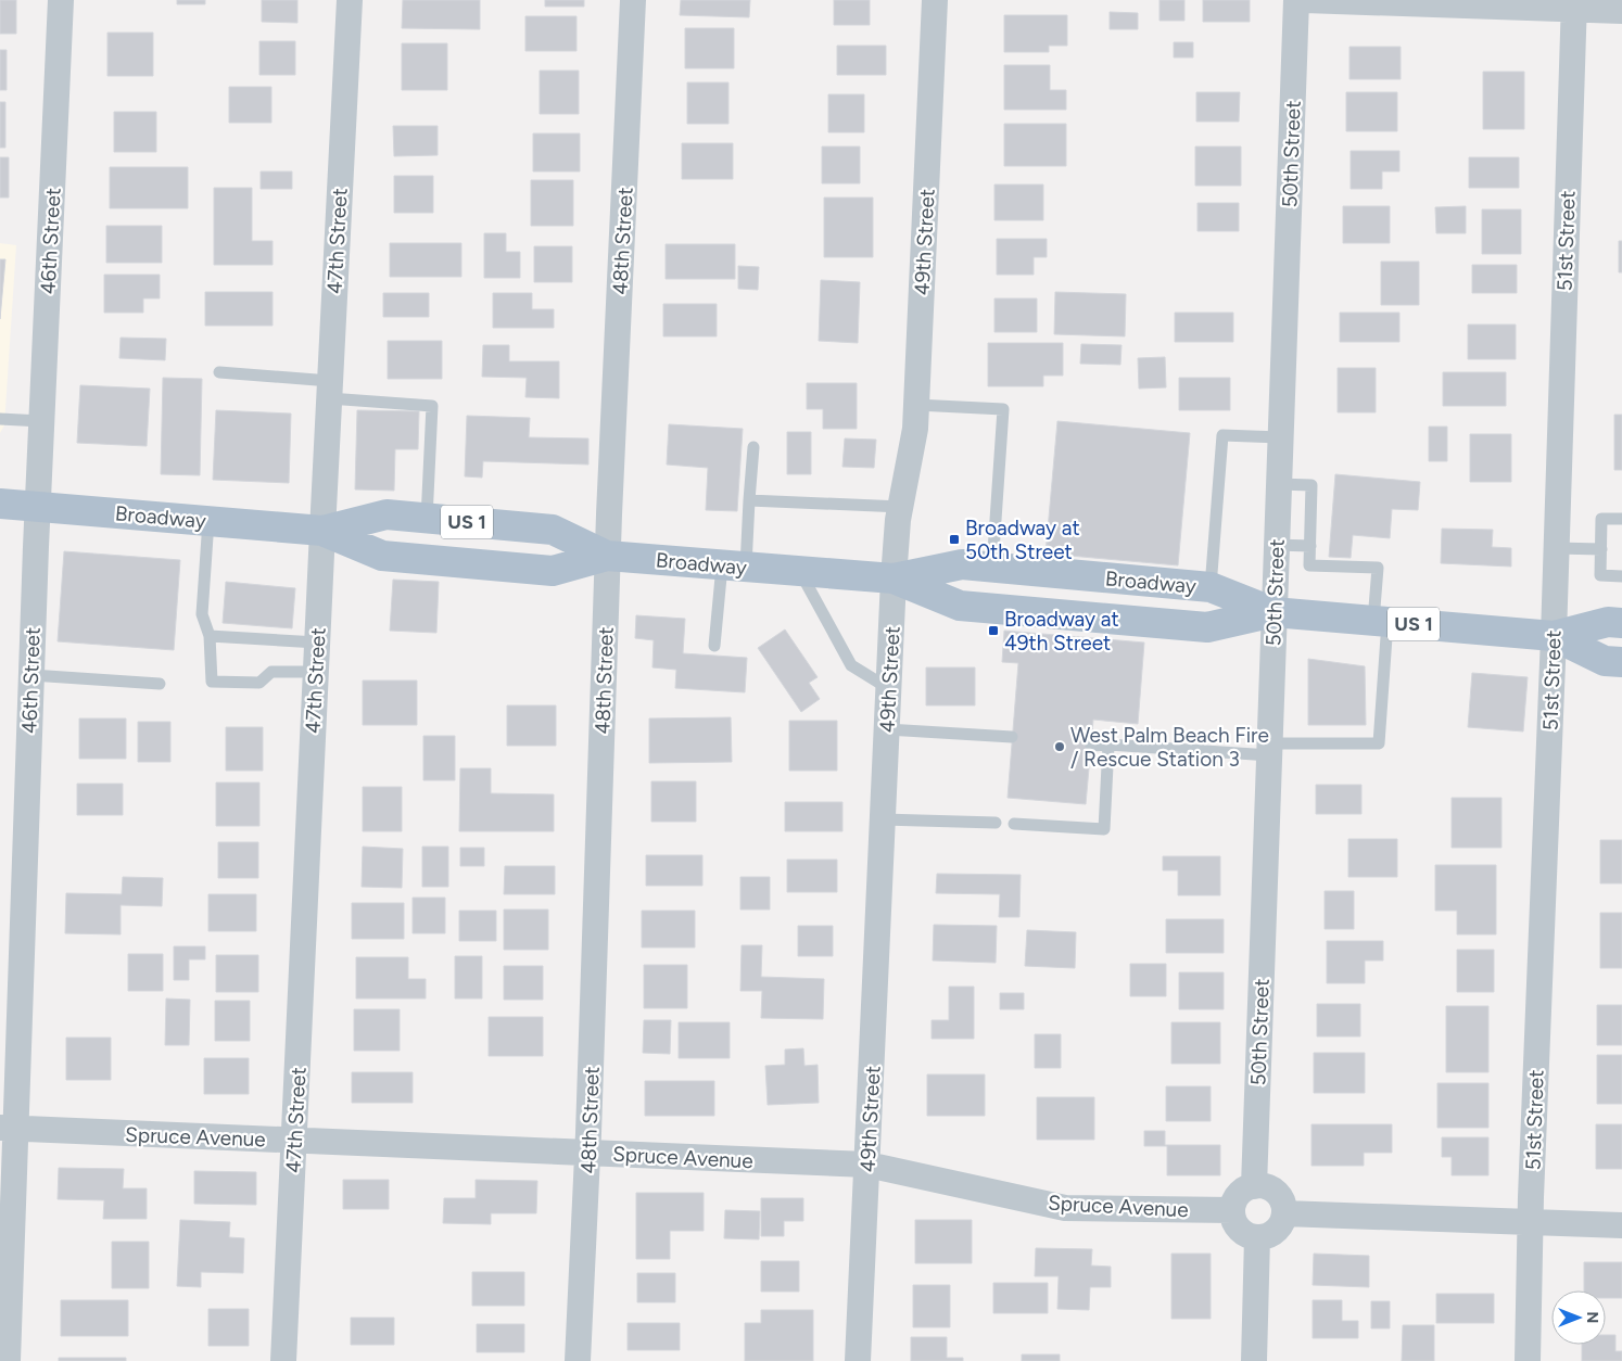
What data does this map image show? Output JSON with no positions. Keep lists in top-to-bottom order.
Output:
{
  "streets": {
    "main road": ["Broadway", "US 1"],
    "street": [
      "50th Street",
      "46th Street",
      "47th Street",
      "48th Street",
      "51st Street",
      "49th Street",
      "Spruce Avenue"
    ]
  },
  "crossings": [
    ["50th Street", "Broadway"],
    ["50th Street", "Spruce Avenue"],
    ["46th Street", "Broadway"],
    ["46th Street", "Spruce Avenue"],
    ["47th Street", "Broadway"],
    ["47th Street", "Spruce Avenue"],
    ["48th Street", "Broadway"],
    ["48th Street", "Spruce Avenue"],
    ["51st Street", "Broadway"],
    ["49th Street", "Broadway"],
    ["49th Street", "Spruce Avenue"]
  ],
  "places": {
    "transit": ["Broadway at 50th Street", "Broadway at 49th Street"],
    "other": ["West Palm Beach Fire / Rescue Station 3"]
  },
  "north": "right"
}
